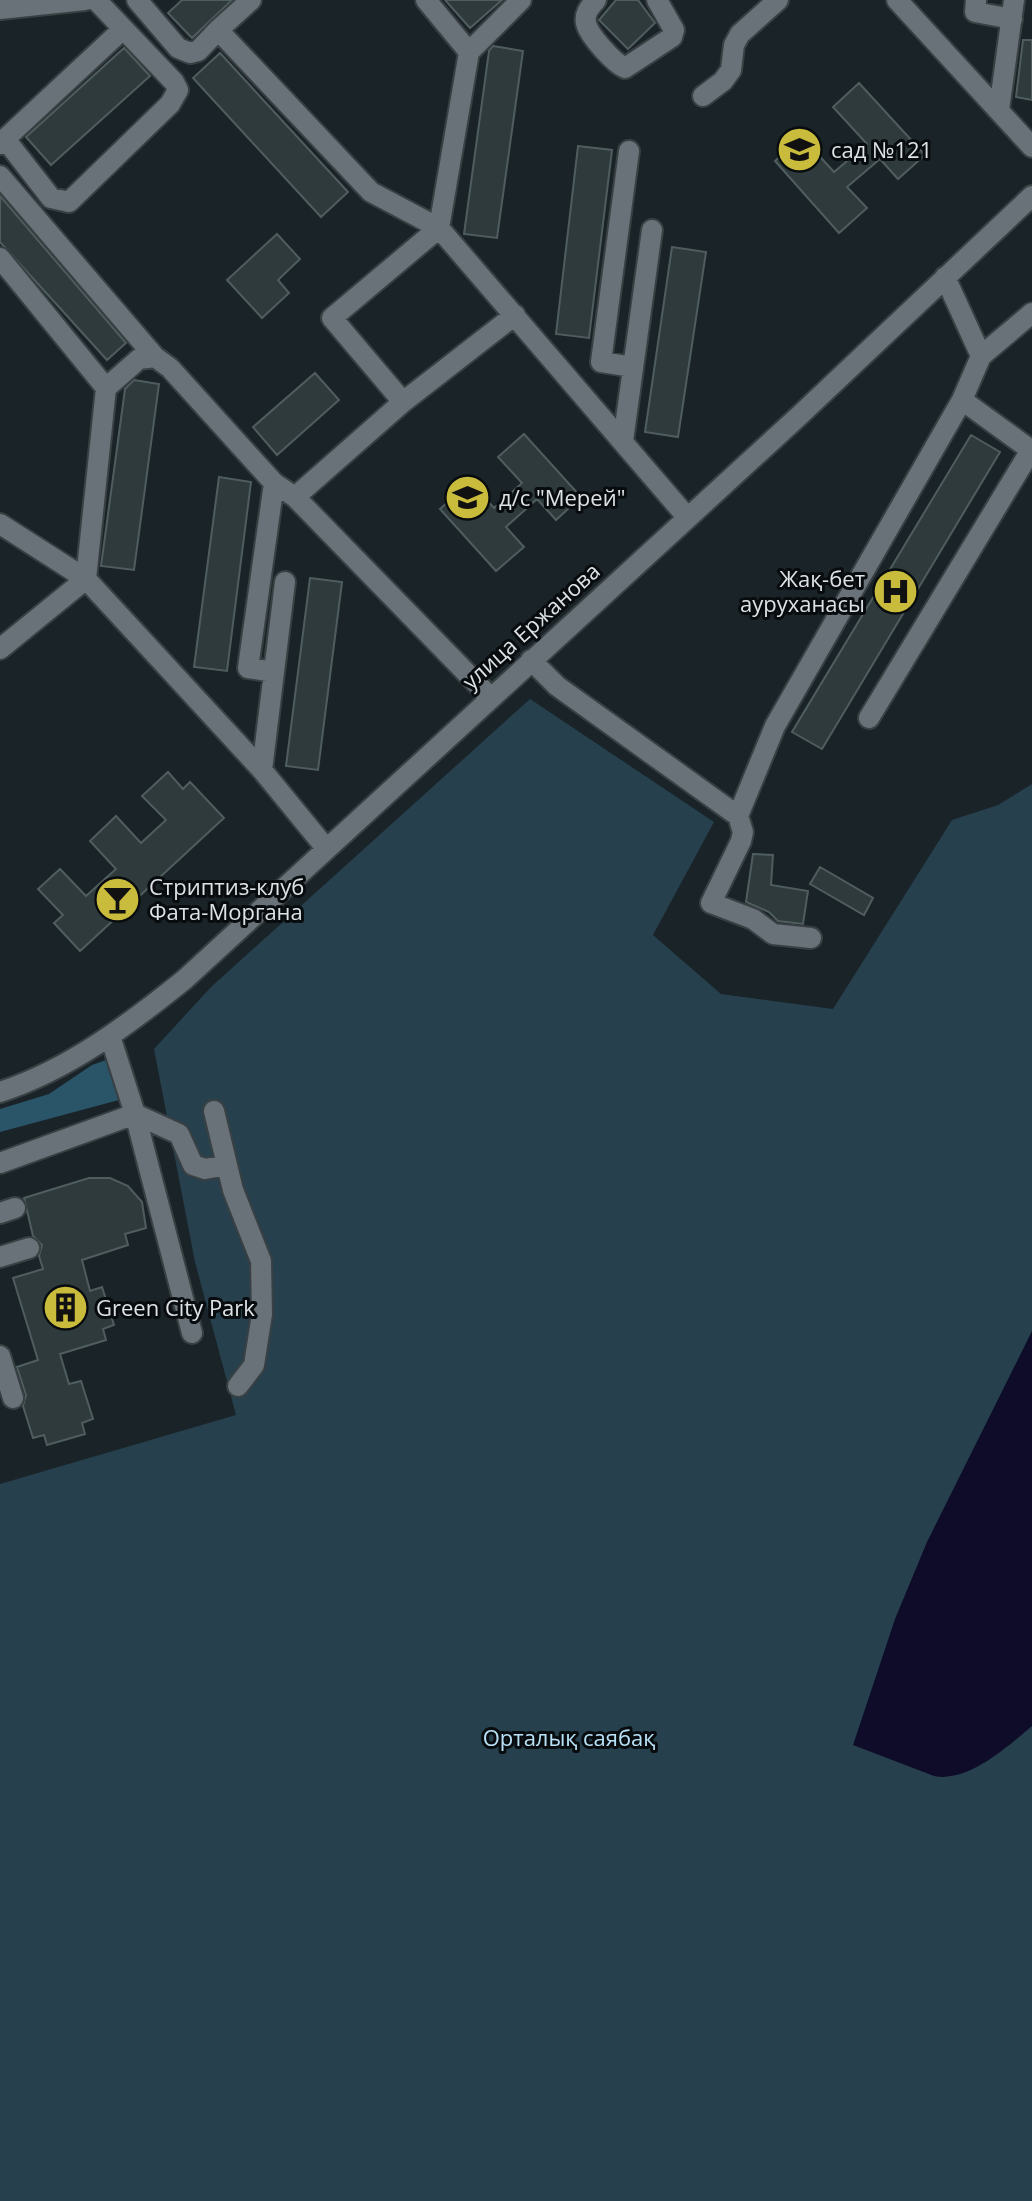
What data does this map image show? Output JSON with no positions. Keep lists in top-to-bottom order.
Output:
{
  "streets": {
    "street": ["улица Ержанова"]
  },
  "parks": ["Орталық саябақ"],
  "places": {
    "school or university": ["сад №121", "д/с \"Мерей\""],
    "hospital": ["Жақ-бет ауруханасы"],
    "bar": ["Стриптиз-клуб Фата-Моргана"],
    "building": ["Green City Park"]
  }
}
